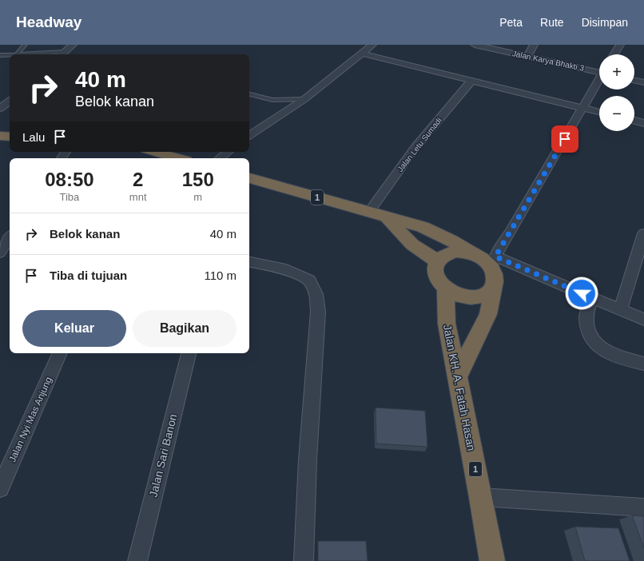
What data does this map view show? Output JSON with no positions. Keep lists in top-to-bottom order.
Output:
{
  "streets": {
    "highway": ["1", "Jalan KH. A. Fatah Hasan"],
    "street": [
      "Jalan Karya Bhakti 3",
      "Jalan Letu Sumadi",
      "Jalan Nyi Mas Anjung",
      "Jalan Sari Banon"
    ]
  },
  "crossings": [
    ["Jalan Letu Sumadi", "1"],
    ["1", "Jalan KH. A. Fatah Hasan"]
  ],
  "page": {
    "header": "Headway",
    "nav": ["Peta", "Rute", "Disimpan"],
    "map_buttons": ["+", "−"],
    "turn": ["40 m", "Belok kanan"],
    "then": "Lalu",
    "eta": [
      "08:50",
      "Tiba",
      "2",
      "mnt",
      "150",
      "m"
    ],
    "list": [
      {
        "name": "Belok kanan",
        "value": "40 m"
      },
      {
        "name": "Tiba di tujuan",
        "value": "110 m"
      }
    ],
    "buttons": ["Keluar", "Bagikan"]
  }
}
